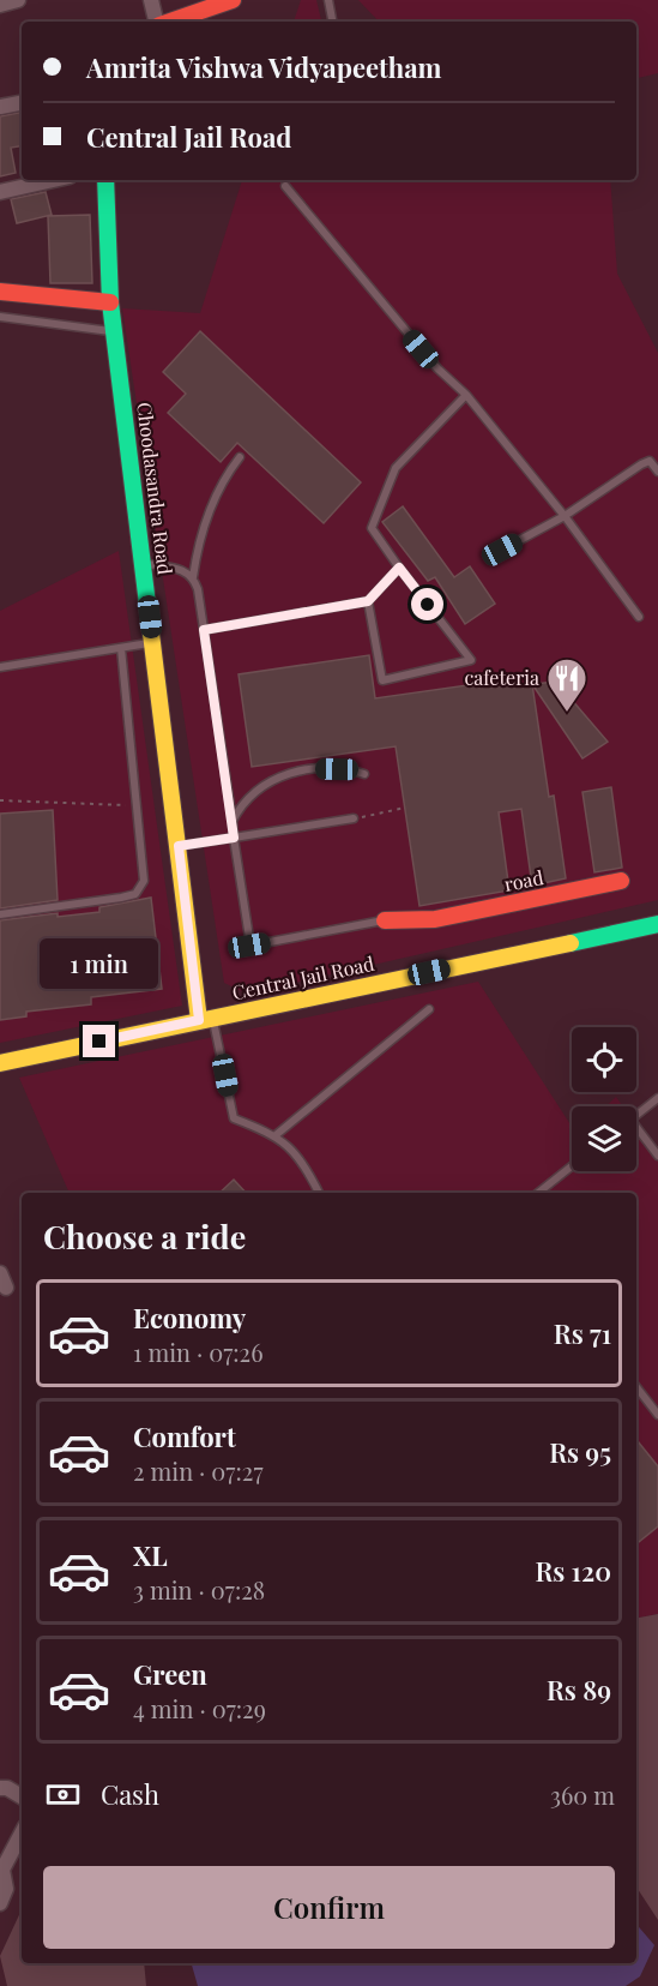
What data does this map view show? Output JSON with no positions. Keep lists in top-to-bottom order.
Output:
{
  "streets": {
    "street": ["Choodasandra Road", "road", "Central Jail Road"]
  },
  "crossings": [
    ["Choodasandra Road", "Central Jail Road"]
  ],
  "places": {
    "restaurant": ["cafeteria"]
  },
  "page": {
    "banner": ["Amrita Vishwa Vidyapeetham", "Central Jail Road"],
    "bubble": "1 min",
    "heading": "Choose a ride",
    "list": [
      {
        "name": "Economy",
        "note": "1 min · 07:26",
        "value": "Rs 71"
      },
      {
        "name": "Comfort",
        "note": "2 min · 07:27",
        "value": "Rs 95"
      },
      {
        "name": "XL",
        "note": "3 min · 07:28",
        "value": "Rs 120"
      },
      {
        "name": "Green",
        "note": "4 min · 07:29",
        "value": "Rs 89"
      }
    ],
    "pay": ["Cash", "360 m"],
    "buttons": "Confirm"
  }
}
